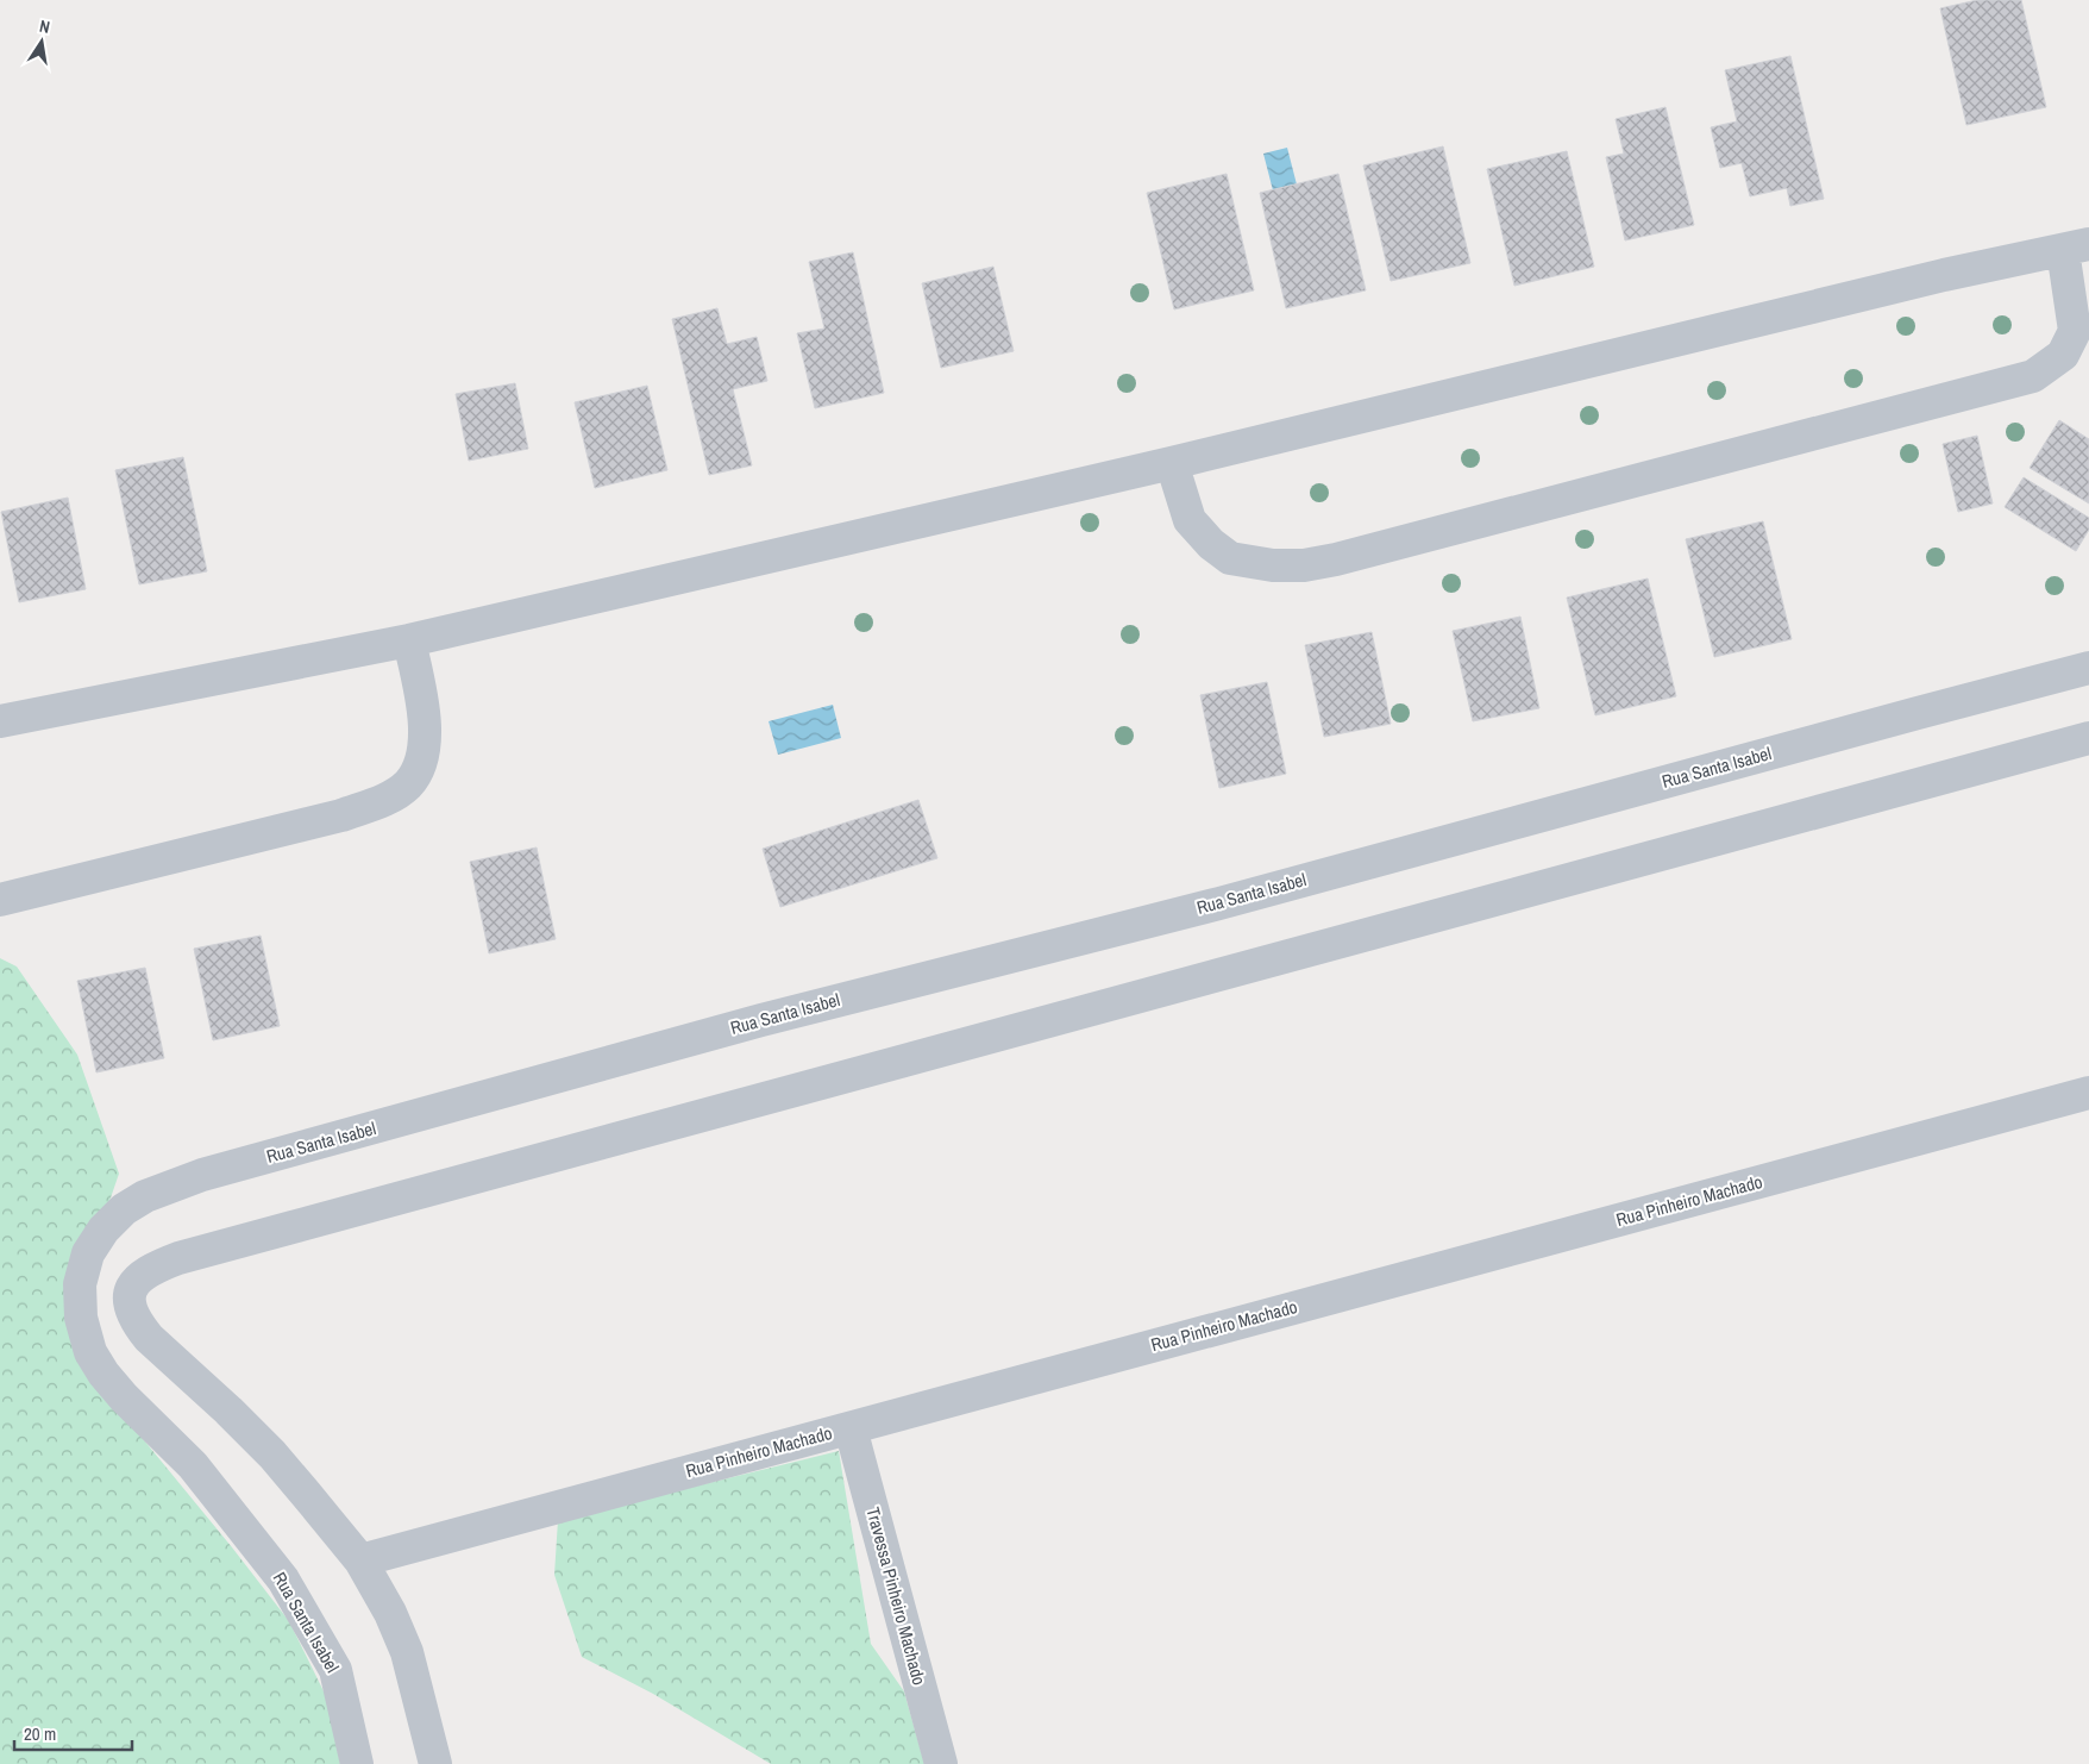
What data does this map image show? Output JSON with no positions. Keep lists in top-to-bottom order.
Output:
{
  "streets": {
    "street": ["Rua Santa Isabel", "Rua Pinheiro Machado", "Travessa Pinheiro Machado"]
  },
  "crossings": [
    ["Rua Pinheiro Machado", "Travessa Pinheiro Machado"]
  ],
  "scale_bar": "20 m",
  "north": "top"
}
